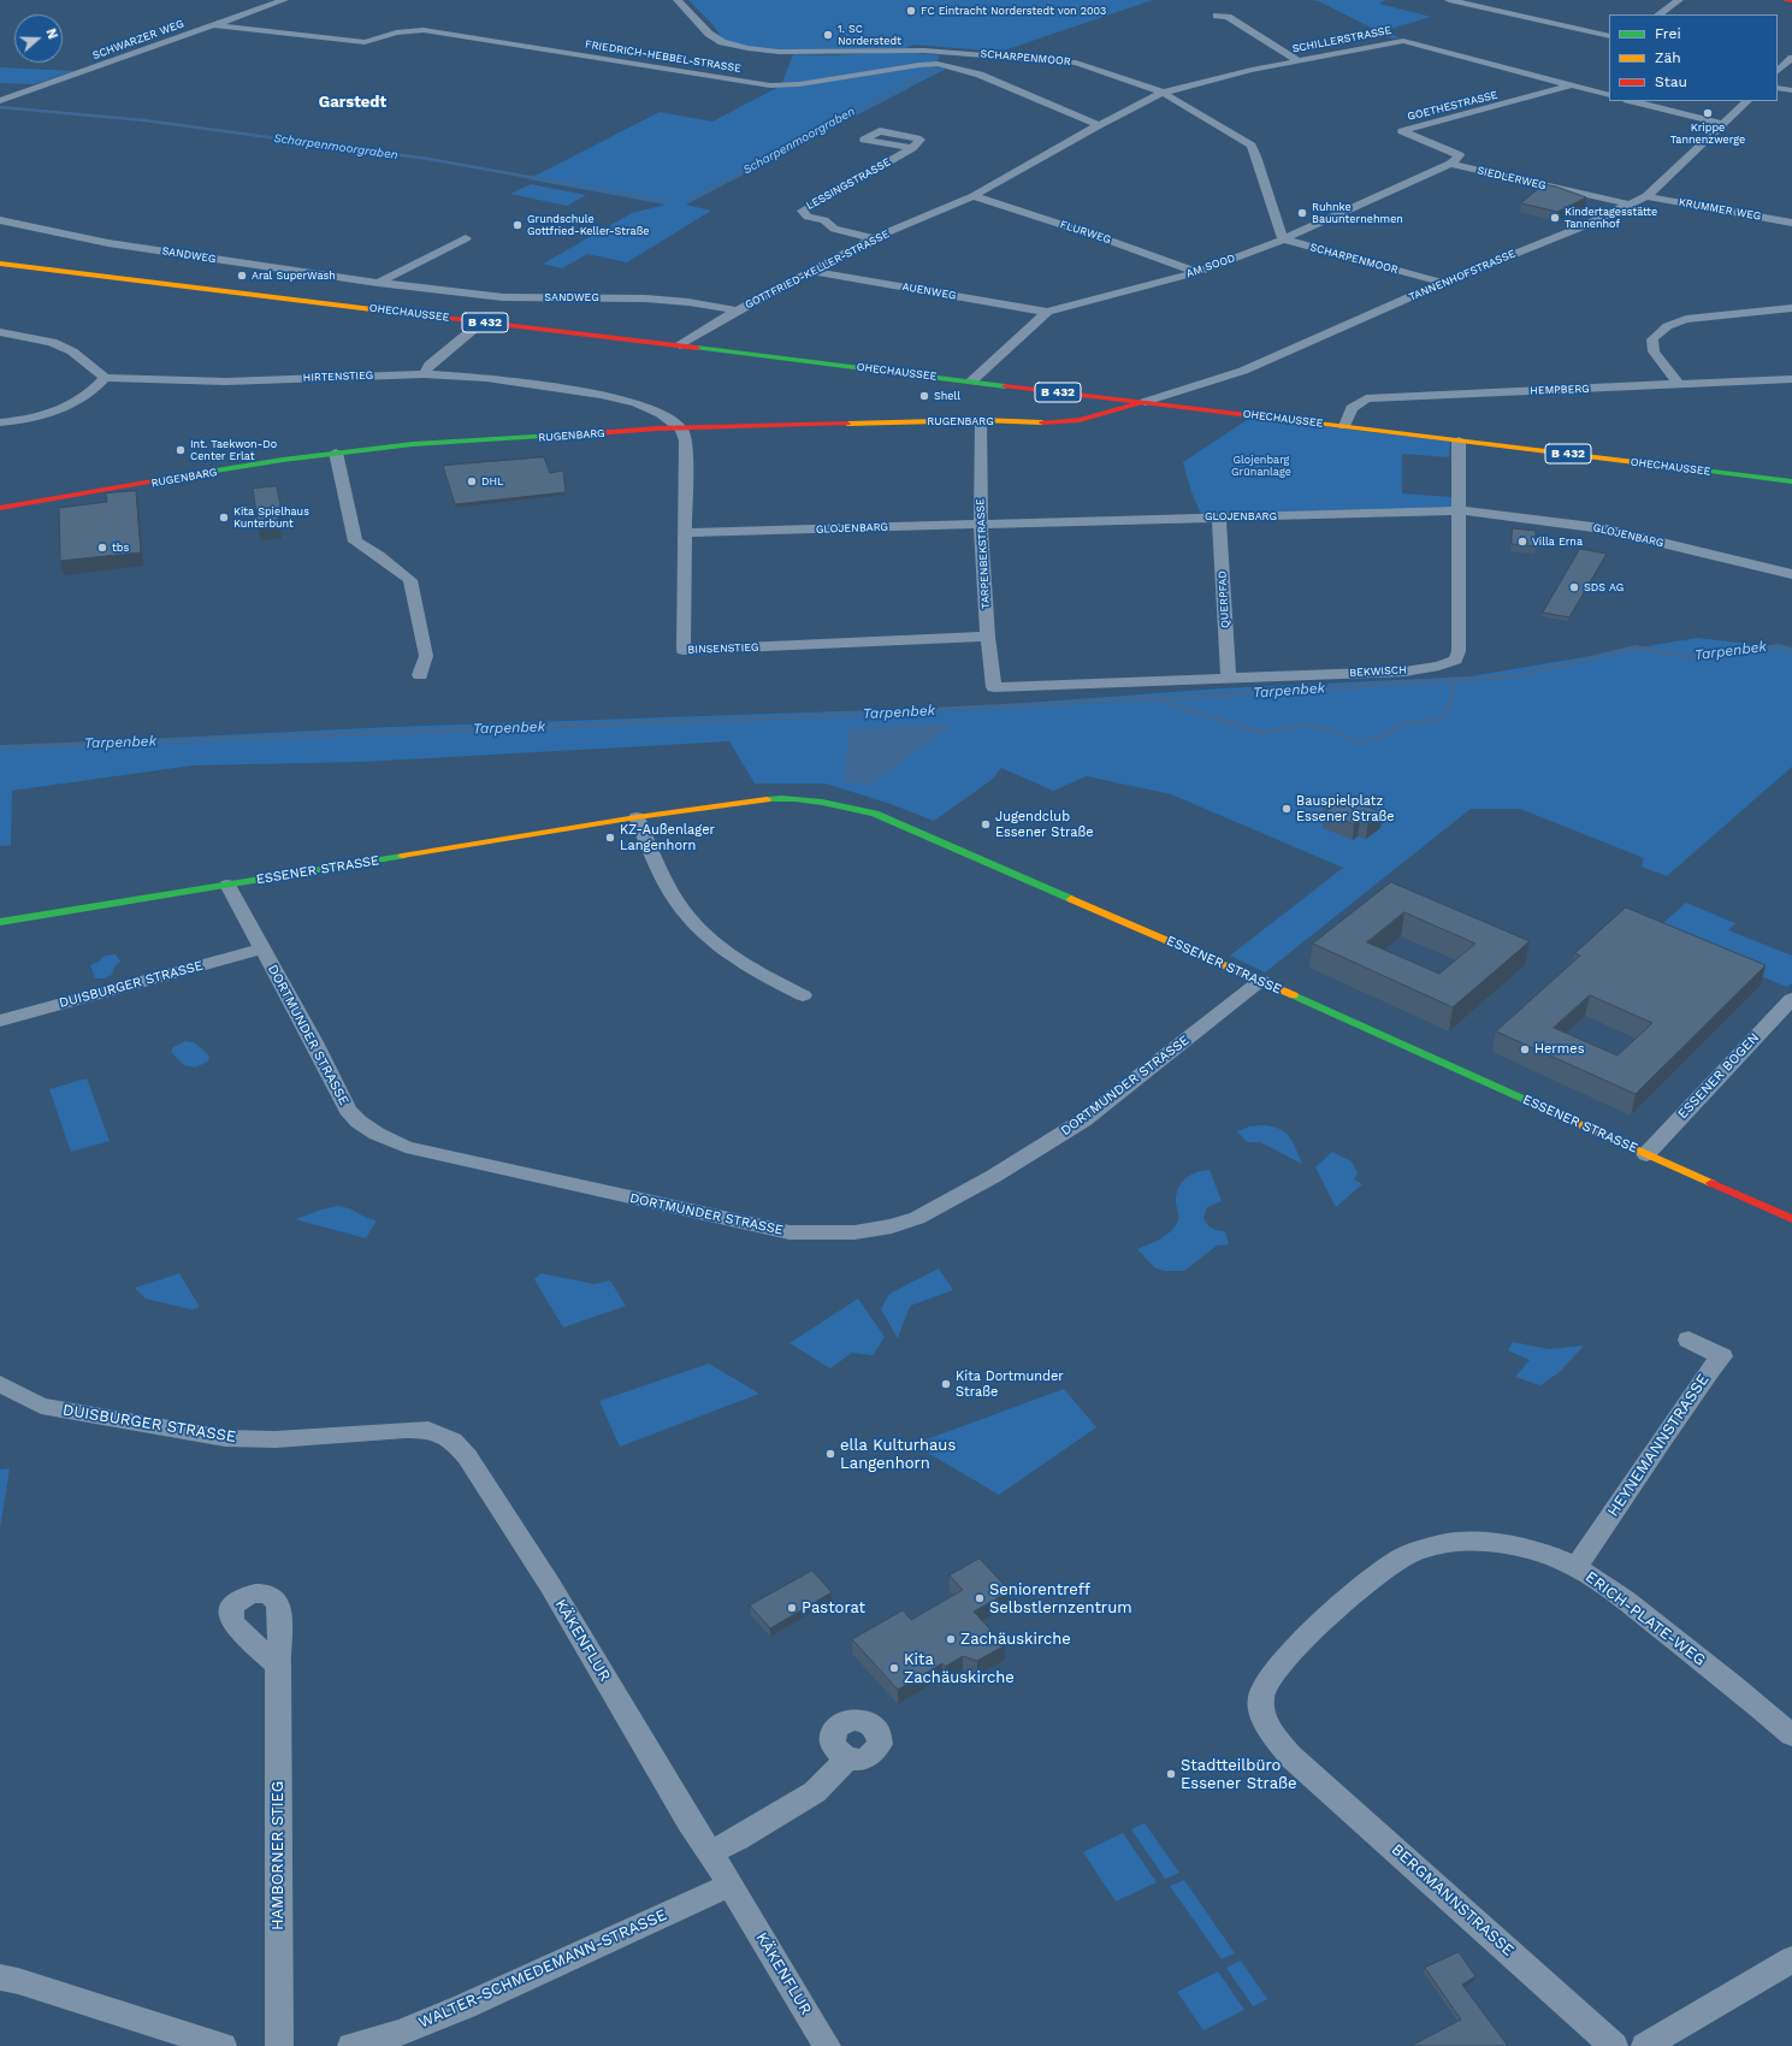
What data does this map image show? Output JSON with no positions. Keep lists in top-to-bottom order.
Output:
{
  "streets": {
    "street": [
      "SCHWARZER WEG",
      "SCHILLERSTRASSE",
      "FRIEDRICH-HEBBEL-STRASSE",
      "SCHARPENMOOR",
      "GOETHESTRASSE",
      "SIEDLERWEG",
      "LESSINGSTRASSE",
      "KRUMMER WEG",
      "FLURWEG",
      "SANDWEG",
      "AM SOOD",
      "GOTTFRIED-KELLER-STRASSE",
      "TANNENHOFSTRASSE",
      "AUENWEG",
      "OHECHAUSSEE",
      "B 432",
      "HIRTENSTIEG",
      "HEMPBERG",
      "RUGENBARG",
      "GLOJENBARG",
      "TARPENBEKSTRASSE",
      "QUERPFAD",
      "BINSENSTIEG",
      "BEKWISCH",
      "ESSENER STRASSE",
      "DUISBURGER STRASSE",
      "DORTMUNDER STRASSE",
      "ESSENER BOGEN",
      "HEYNEMANNSTRASSE",
      "ERICH-PLATE-WEG",
      "KÄKENFLUR",
      "HAMBORNER STIEG",
      "BERGMANNSTRASSE",
      "WALTER-SCHMEDEMANN-STRASSE"
    ]
  },
  "crossings": [
    ["SCHWARZER WEG", "FRIEDRICH-HEBBEL-STRASSE"],
    ["SCHILLERSTRASSE", "SCHARPENMOOR"],
    ["SCHILLERSTRASSE", "GOETHESTRASSE"],
    ["SCHILLERSTRASSE", "GOTTFRIED-KELLER-STRASSE"],
    ["FRIEDRICH-HEBBEL-STRASSE", "GOTTFRIED-KELLER-STRASSE"],
    ["SCHARPENMOOR", "AM SOOD"],
    ["SCHARPENMOOR", "GOTTFRIED-KELLER-STRASSE"],
    ["SCHARPENMOOR", "TANNENHOFSTRASSE"],
    ["GOETHESTRASSE", "AM SOOD"],
    ["SIEDLERWEG", "AM SOOD"],
    ["SIEDLERWEG", "TANNENHOFSTRASSE"],
    ["LESSINGSTRASSE", "GOTTFRIED-KELLER-STRASSE"],
    ["KRUMMER WEG", "TANNENHOFSTRASSE"],
    ["FLURWEG", "AM SOOD"],
    ["FLURWEG", "GOTTFRIED-KELLER-STRASSE"],
    ["SANDWEG", "GOTTFRIED-KELLER-STRASSE"],
    ["AM SOOD", "AUENWEG"],
    ["AM SOOD", "OHECHAUSSEE"],
    ["GOTTFRIED-KELLER-STRASSE", "AUENWEG"],
    ["GOTTFRIED-KELLER-STRASSE", "OHECHAUSSEE"],
    ["TANNENHOFSTRASSE", "OHECHAUSSEE"],
    ["TANNENHOFSTRASSE", "RUGENBARG"],
    ["OHECHAUSSEE", "HEMPBERG"],
    ["OHECHAUSSEE", "RUGENBARG"],
    ["OHECHAUSSEE", "BEKWISCH"],
    ["HIRTENSTIEG", "RUGENBARG"],
    ["HIRTENSTIEG", "BINSENSTIEG"],
    ["RUGENBARG", "TARPENBEKSTRASSE"],
    ["RUGENBARG", "BINSENSTIEG"],
    ["GLOJENBARG", "TARPENBEKSTRASSE"],
    ["GLOJENBARG", "QUERPFAD"],
    ["GLOJENBARG", "BINSENSTIEG"],
    ["GLOJENBARG", "BEKWISCH"],
    ["TARPENBEKSTRASSE", "BINSENSTIEG"],
    ["TARPENBEKSTRASSE", "BEKWISCH"],
    ["QUERPFAD", "BEKWISCH"],
    ["ESSENER STRASSE", "DORTMUNDER STRASSE"],
    ["ESSENER STRASSE", "ESSENER BOGEN"],
    ["DUISBURGER STRASSE", "DORTMUNDER STRASSE"],
    ["DUISBURGER STRASSE", "KÄKENFLUR"],
    ["HEYNEMANNSTRASSE", "ERICH-PLATE-WEG"],
    ["ERICH-PLATE-WEG", "BERGMANNSTRASSE"],
    ["KÄKENFLUR", "WALTER-SCHMEDEMANN-STRASSE"]
  ],
  "districts": ["Garstedt"],
  "water": ["Scharpenmoorgraben", "Tarpenbek"],
  "parks": ["Glojenbarg Grünanlage"],
  "places": [
    "FC Eintracht Norderstedt von 2003",
    "1. SC Norderstedt",
    "Krippe Tannenzwerge",
    "Ruhnke Bauunternehmen",
    "Kindertagesstätte Tannenhof",
    "Grundschule Gottfried-Keller-Straße",
    "Aral SuperWash",
    "Shell",
    "Int. Taekwon-Do Center Erlat",
    "DHL",
    "Kita Spielhaus Kunterbunt",
    "Villa Erna",
    "tbs",
    "SDS AG",
    "Bauspielplatz Essener Straße",
    "Jugendclub Essener Straße",
    "KZ-Außenlager Langenhorn",
    "Hermes",
    "Kita Dortmunder Straße",
    "ella Kulturhaus Langenhorn",
    "Seniorentreff Selbstlernzentrum",
    "Pastorat",
    "Zachäuskirche",
    "Kita Zachäuskirche",
    "Stadtteilbüro Essener Straße"
  ],
  "legend": ["Frei", "Zäh", "Stau"],
  "north": "right"
}
